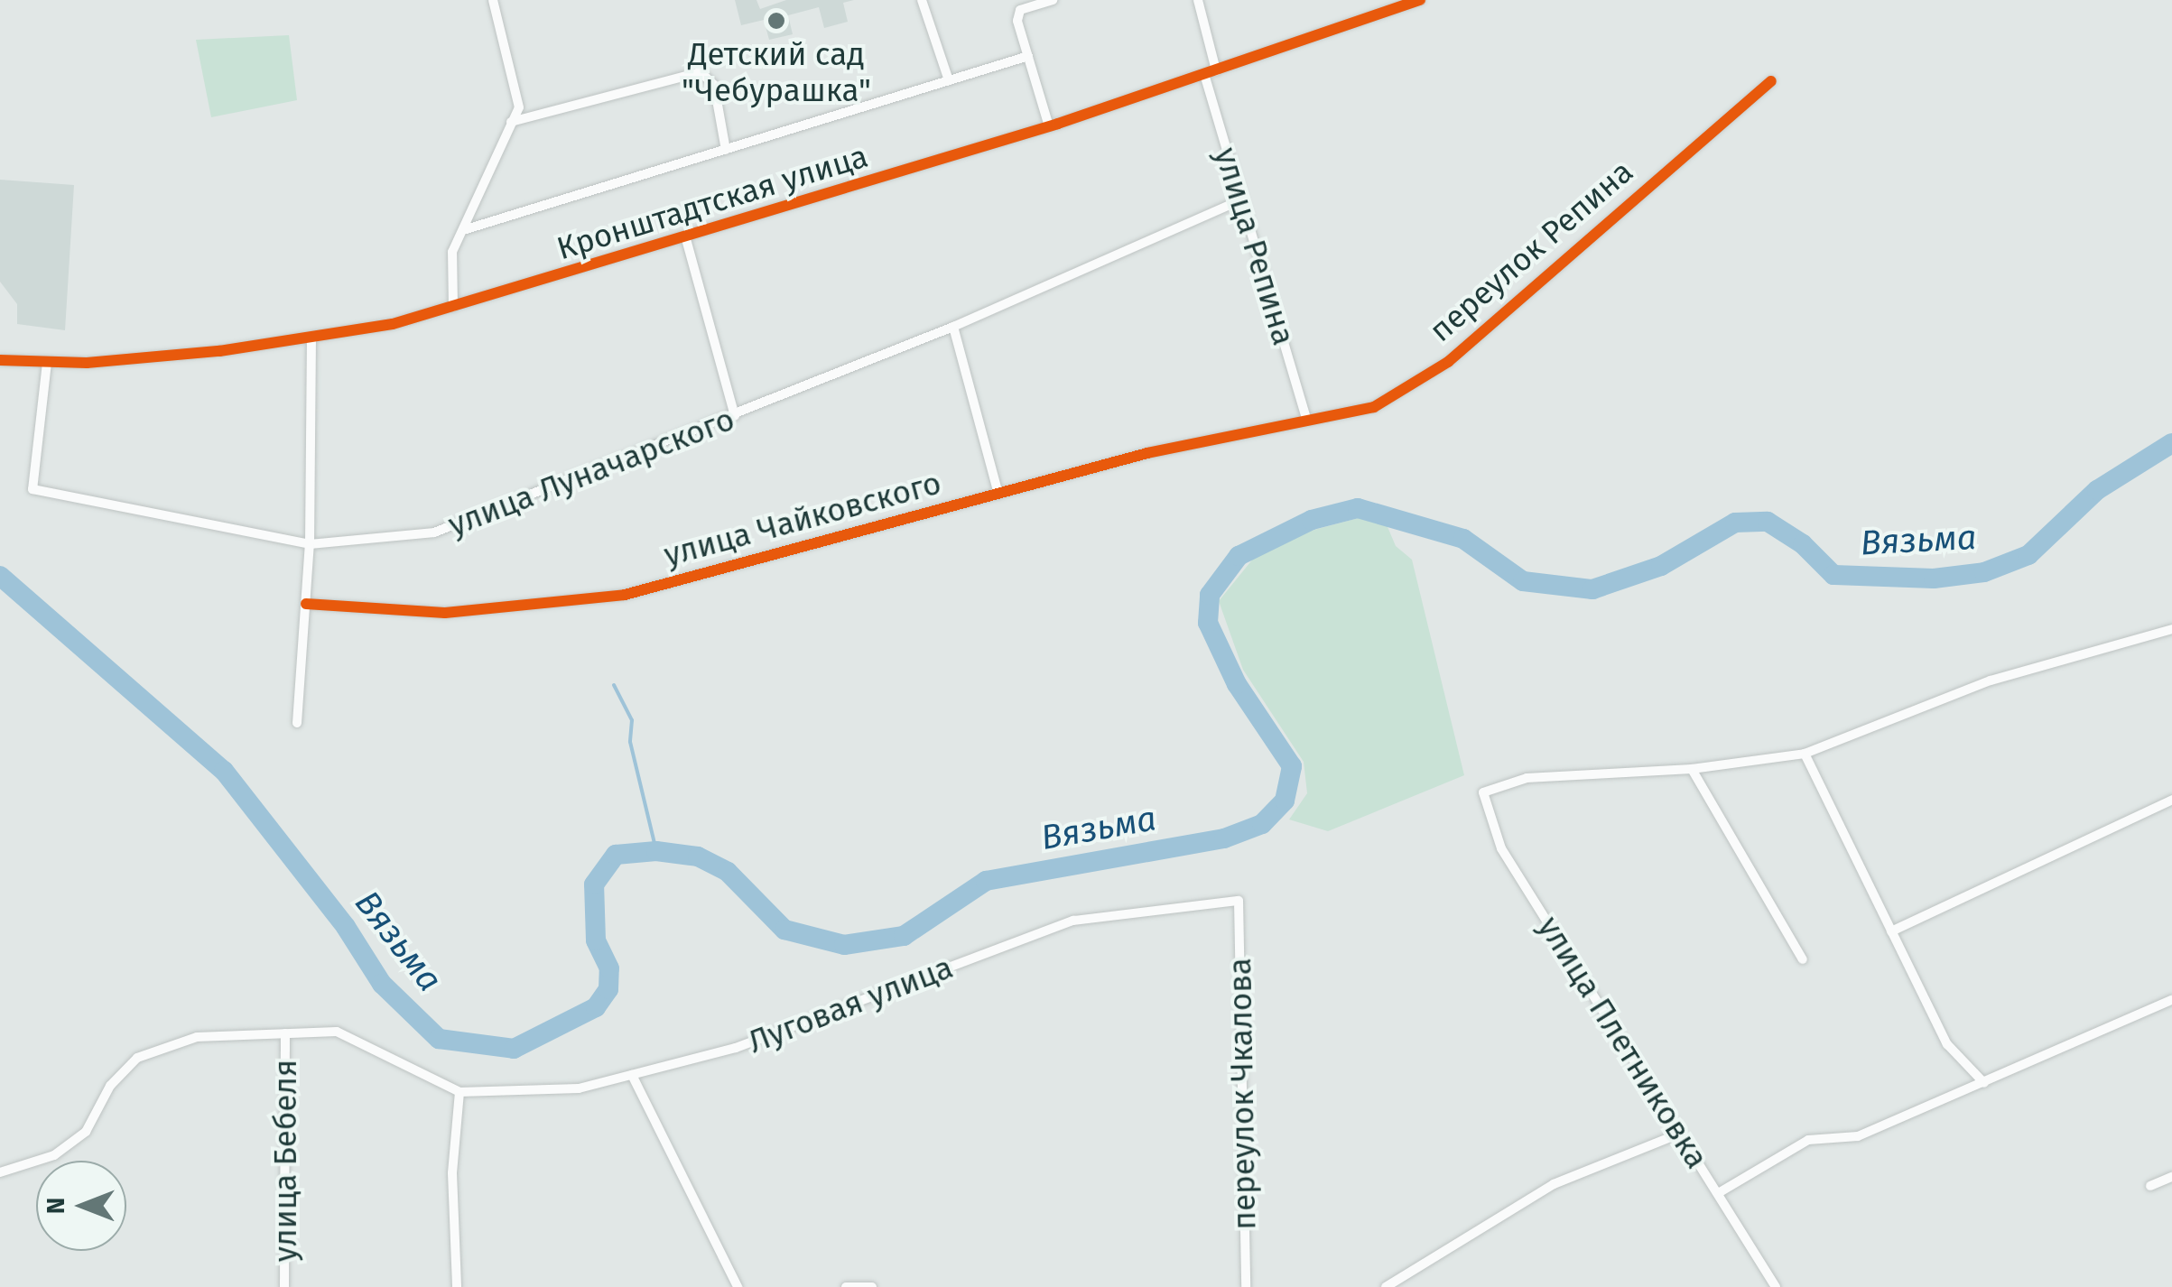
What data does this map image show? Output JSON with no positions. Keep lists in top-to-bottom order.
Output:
{
  "streets": {
    "street": [
      "Кронштадтская улица",
      "улица Репина",
      "переулок Репина",
      "улица Луначарского",
      "улица Чайковского",
      "Луговая улица",
      "улица Плетниковка",
      "переулок Чкалова",
      "улица Бебеля"
    ]
  },
  "crossings": [
    ["Кронштадтская улица", "улица Репина"],
    ["Кронштадтская улица", "улица Луначарского"],
    ["улица Репина", "переулок Репина"],
    ["улица Репина", "улица Луначарского"],
    ["улица Репина", "улица Чайковского"],
    ["переулок Репина", "улица Чайковского"],
    ["Луговая улица", "переулок Чкалова"]
  ],
  "water": ["Вязьма"],
  "places": ["Детский сад \"Чебурашка\""],
  "north": "left"
}
